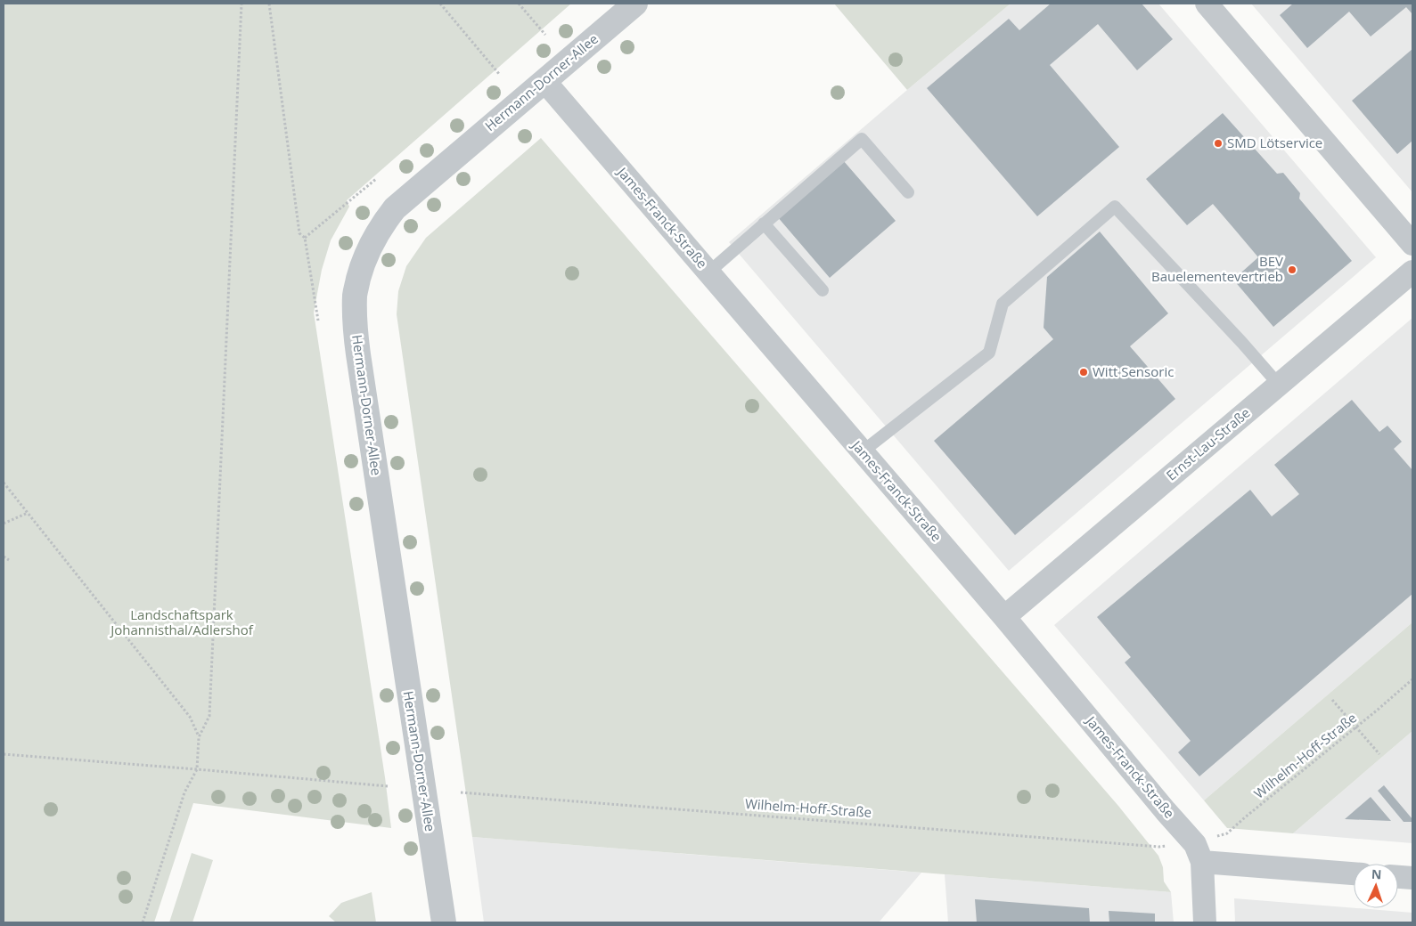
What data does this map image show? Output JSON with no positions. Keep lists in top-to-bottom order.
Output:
{
  "streets": {
    "street": ["Hermann-Dorner-Allee", "James-Franck-Straße", "Ernst-Lau-Straße"],
    "path": ["Wilhelm-Hoff-Straße"]
  },
  "crossings": [
    ["Hermann-Dorner-Allee", "James-Franck-Straße"],
    ["James-Franck-Straße", "Ernst-Lau-Straße"]
  ],
  "parks": ["Landschaftspark Johannisthal/Adlershof"],
  "places": ["SMD Lötservice", "BEV Bauelementevertrieb", "Witt Sensoric"],
  "north": "top"
}
